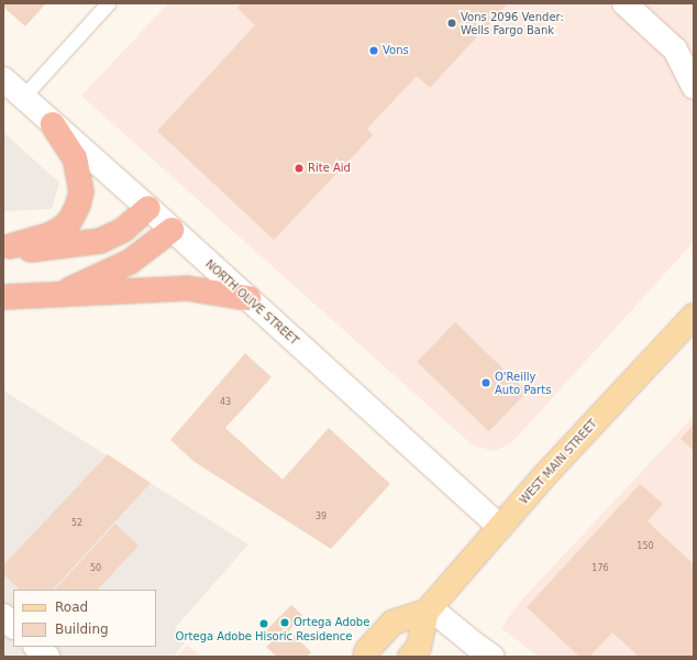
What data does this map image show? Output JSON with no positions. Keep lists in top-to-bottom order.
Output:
{
  "streets": {
    "main road": ["NORTH OLIVE STREET", "WEST MAIN STREET"]
  },
  "crossings": [
    ["NORTH OLIVE STREET", "WEST MAIN STREET"]
  ],
  "places": [
    "Vons 2096 Vender: Wells Fargo Bank",
    "Vons",
    "Rite Aid",
    "O'Reilly Auto Parts",
    "Ortega Adobe",
    "Ortega Adobe Hisoric Residence"
  ],
  "house_numbers": [
    "43",
    "39",
    "52",
    "150",
    "50",
    "176"
  ],
  "legend": ["Road", "Building"]
}
